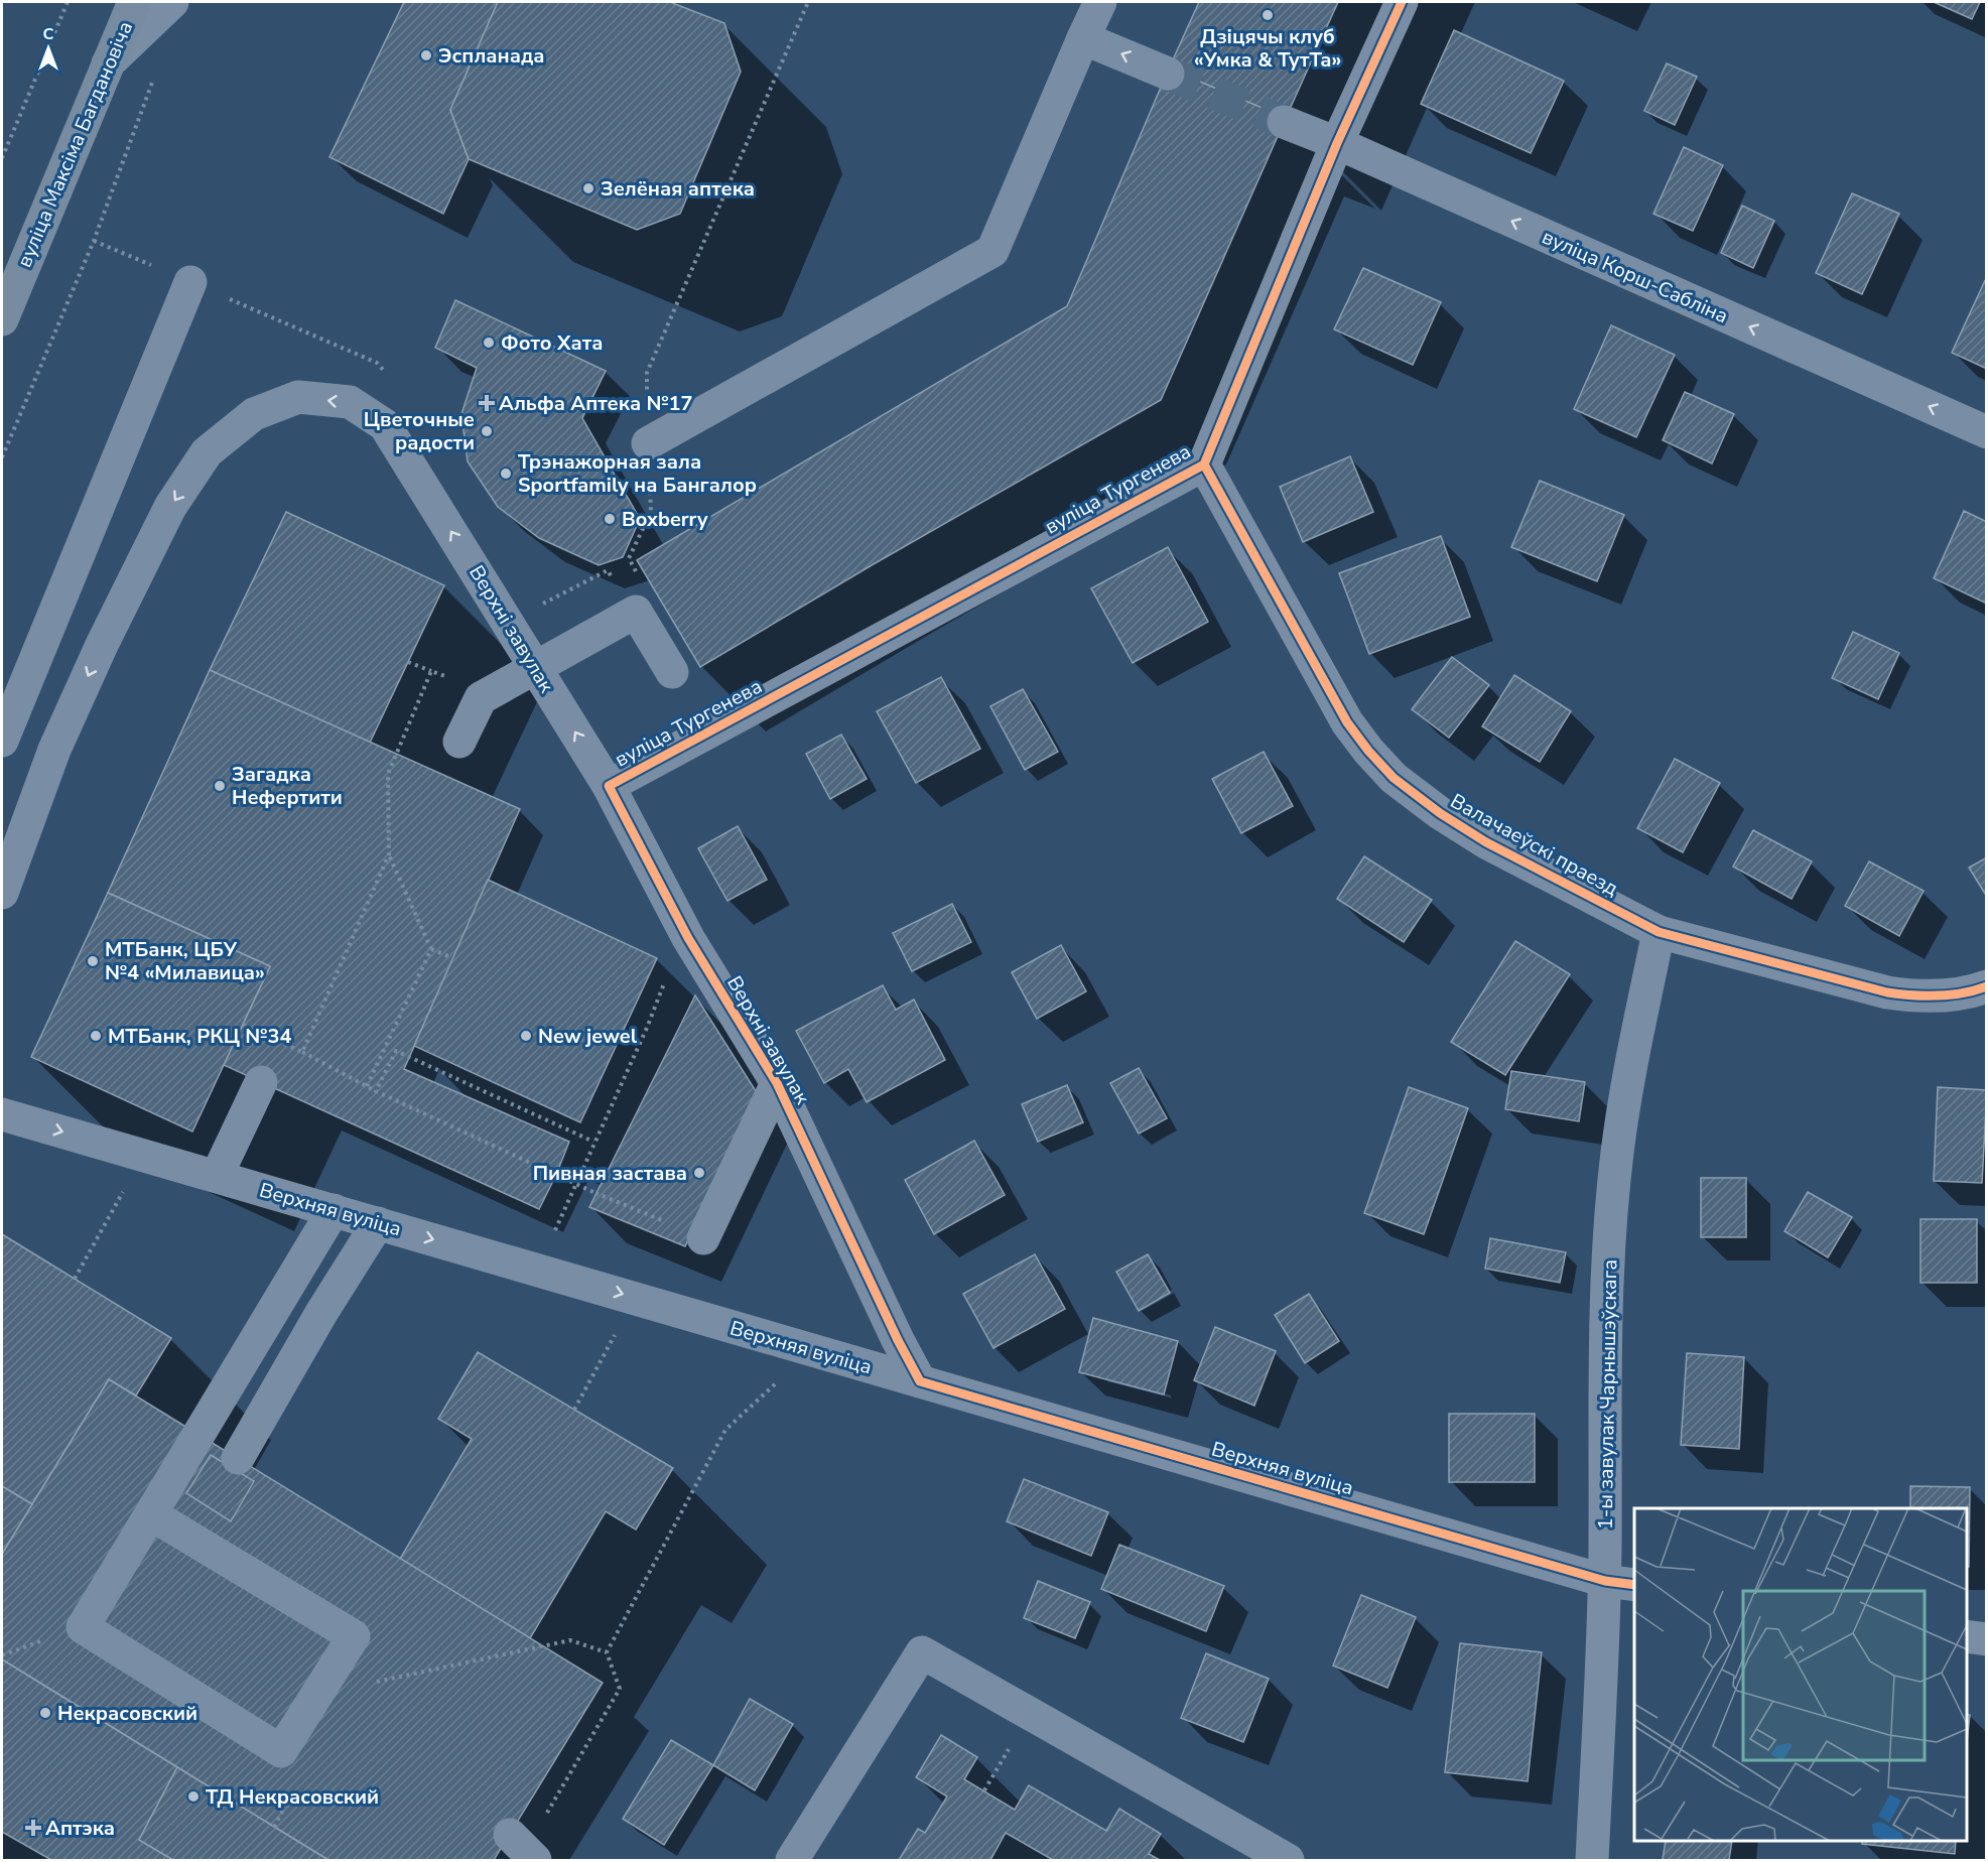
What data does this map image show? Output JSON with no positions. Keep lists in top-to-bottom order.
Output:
{
  "streets": {
    "main road": ["вуліца Максіма Багдановіча"],
    "street": [
      "вуліца Корш-Сабліна",
      "вуліца Тургенева",
      "Верхні завулак",
      "Валачаеўскі праезд",
      "Верхняя вуліца",
      "1-ы завулак Чарнышэўскага"
    ]
  },
  "crossings": [
    ["вуліца Корш-Сабліна", "вуліца Тургенева"],
    ["вуліца Тургенева", "Верхні завулак"],
    ["вуліца Тургенева", "Валачаеўскі праезд"],
    ["Верхні завулак", "Верхняя вуліца"],
    ["Валачаеўскі праезд", "1-ы завулак Чарнышэўскага"],
    ["Верхняя вуліца", "1-ы завулак Чарнышэўскага"]
  ],
  "one_way": ["вуліца Корш-Сабліна"],
  "places": {
    "other": [
      "Дзіцячы клуб «Умка & ТутТа»",
      "Эспланада",
      "Зелёная аптека",
      "Фото Хата",
      "Цветочные радости",
      "Трэнажорная зала Sportfamily на Бангалор",
      "Boxberry",
      "Загадка Нефертити",
      "МТБанк, ЦБУ №4 «Милавица»",
      "МТБанк, РКЦ №34",
      "New jewel",
      "Пивная застава",
      "Некрасовский",
      "ТД Некрасовский"
    ],
    "health": ["Альфа Аптека №17", "Аптэка"]
  },
  "north": "top"
}
